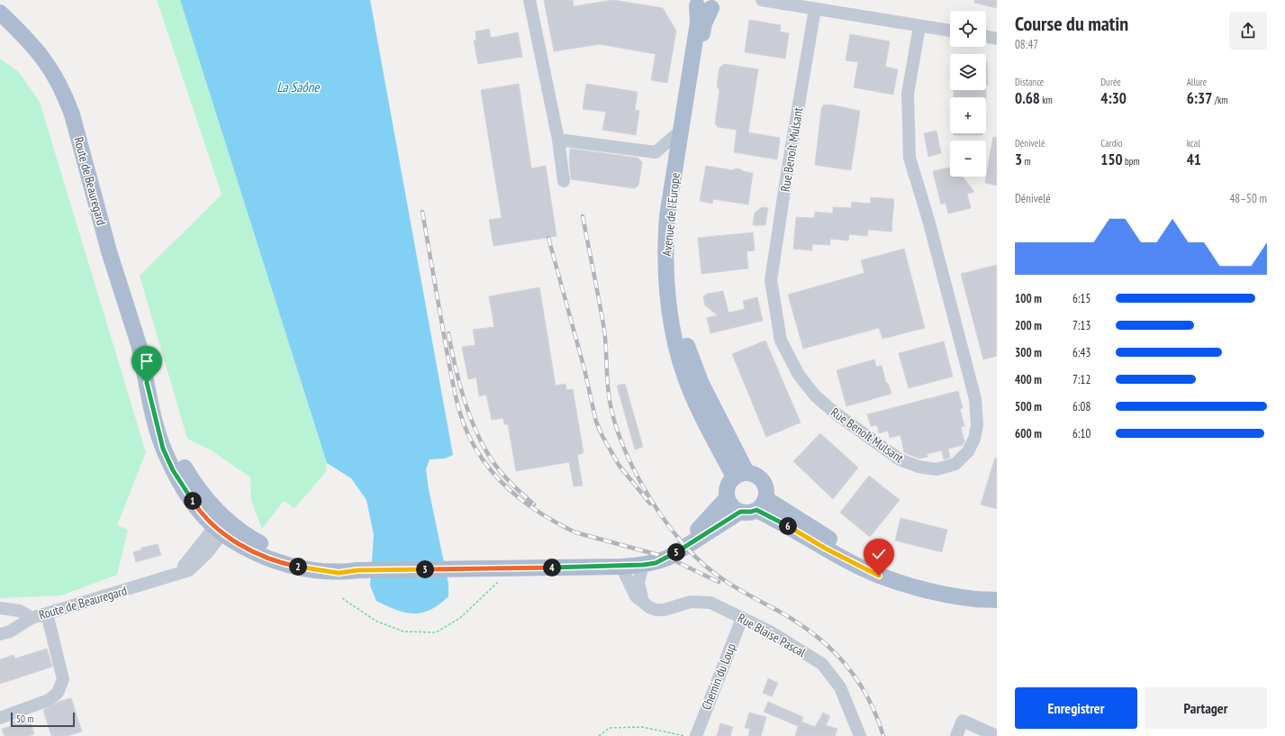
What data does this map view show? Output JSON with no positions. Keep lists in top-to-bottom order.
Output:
{
  "streets": {
    "main road": ["Route de Beauregard", "Avenue de l'Europe"],
    "street": ["Rue Benoît Mulsant", "Rue Blaise Pascal", "Chemin du Loup"]
  },
  "crossings": [
    ["Rue Blaise Pascal", "Chemin du Loup"]
  ],
  "water": ["La Saône"],
  "scale_bar": "50 m",
  "page": {
    "heading": ["Course du matin", "08:47"],
    "map_buttons": ["+", "−"],
    "stats": [
      ["Distance", "0.68 km"],
      ["Durée", "4:30"],
      ["Allure", "6:37 /km"],
      ["Dénivelé", "3 m"],
      ["Cardio", "150 bpm"],
      ["kcal", "41"]
    ],
    "chart": ["Dénivelé", "48–50 m"],
    "list": [
      {
        "name": "100 m",
        "note": "6:15"
      },
      {
        "name": "200 m",
        "note": "7:13"
      },
      {
        "name": "300 m",
        "note": "6:43"
      },
      {
        "name": "400 m",
        "note": "7:12"
      },
      {
        "name": "500 m",
        "note": "6:08"
      },
      {
        "name": "600 m",
        "note": "6:10"
      }
    ],
    "pins": [
      "1",
      "6",
      "5",
      "2",
      "4",
      "3"
    ],
    "buttons": ["Enregistrer", "Partager"],
    "scale": "50 m"
  }
}
